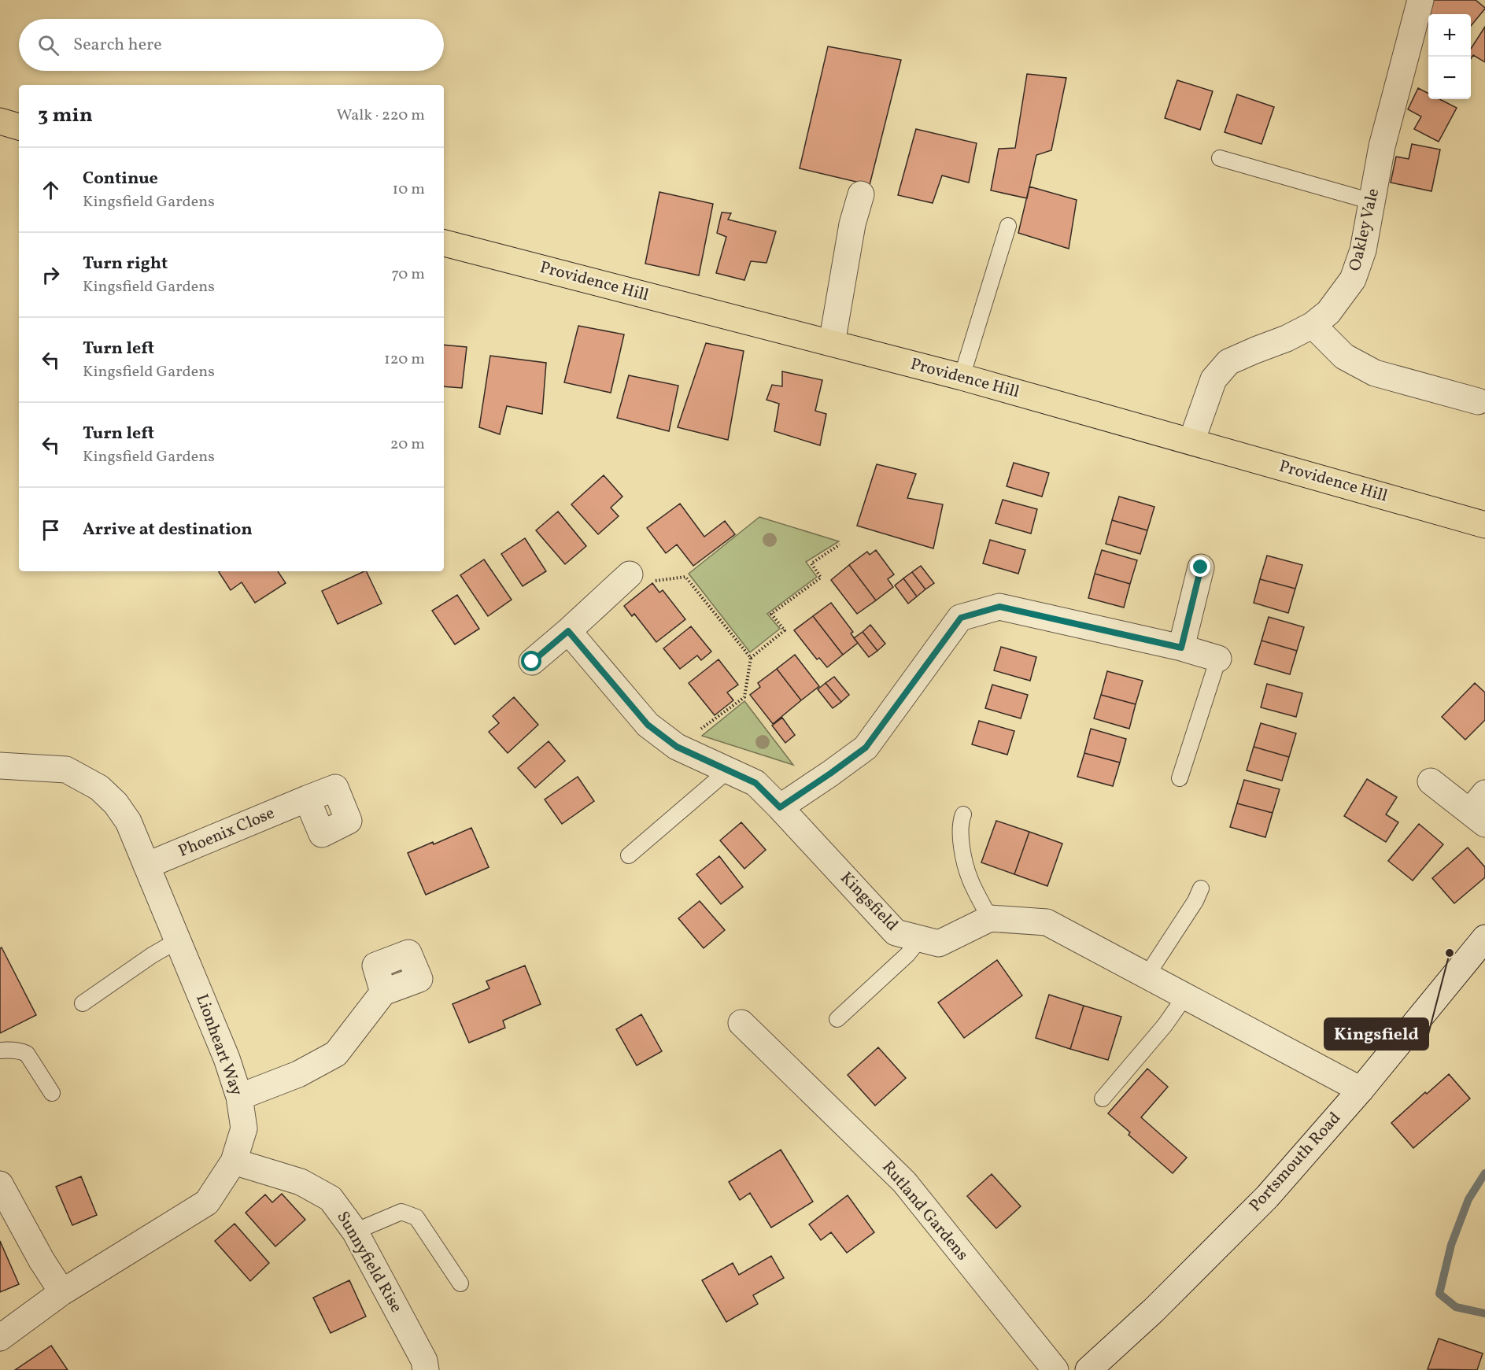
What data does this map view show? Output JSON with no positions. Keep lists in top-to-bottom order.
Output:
{
  "streets": {
    "main road": ["Providence Hill"],
    "street": [
      "Oakley Vale",
      "Phoenix Close",
      "Kingsfield",
      "Lionheart Way",
      "Portsmouth Road",
      "Rutland Gardens",
      "Sunnyfield Rise"
    ]
  },
  "crossings": [
    ["Oakley Vale", "Providence Hill"],
    ["Phoenix Close", "Lionheart Way"],
    ["Lionheart Way", "Sunnyfield Rise"]
  ],
  "places": ["Kingsfield"],
  "page": {
    "map_buttons": ["+", "−"],
    "search": "Search here",
    "heading": ["3 min", "Walk · 220 m"],
    "list": [
      ["Continue", "Kingsfield Gardens", "10 m"],
      ["Turn right", "Kingsfield Gardens", "70 m"],
      ["Turn left", "Kingsfield Gardens", "120 m"],
      ["Turn left", "Kingsfield Gardens", "20 m"],
      "Arrive at destination"
    ]
  }
}
